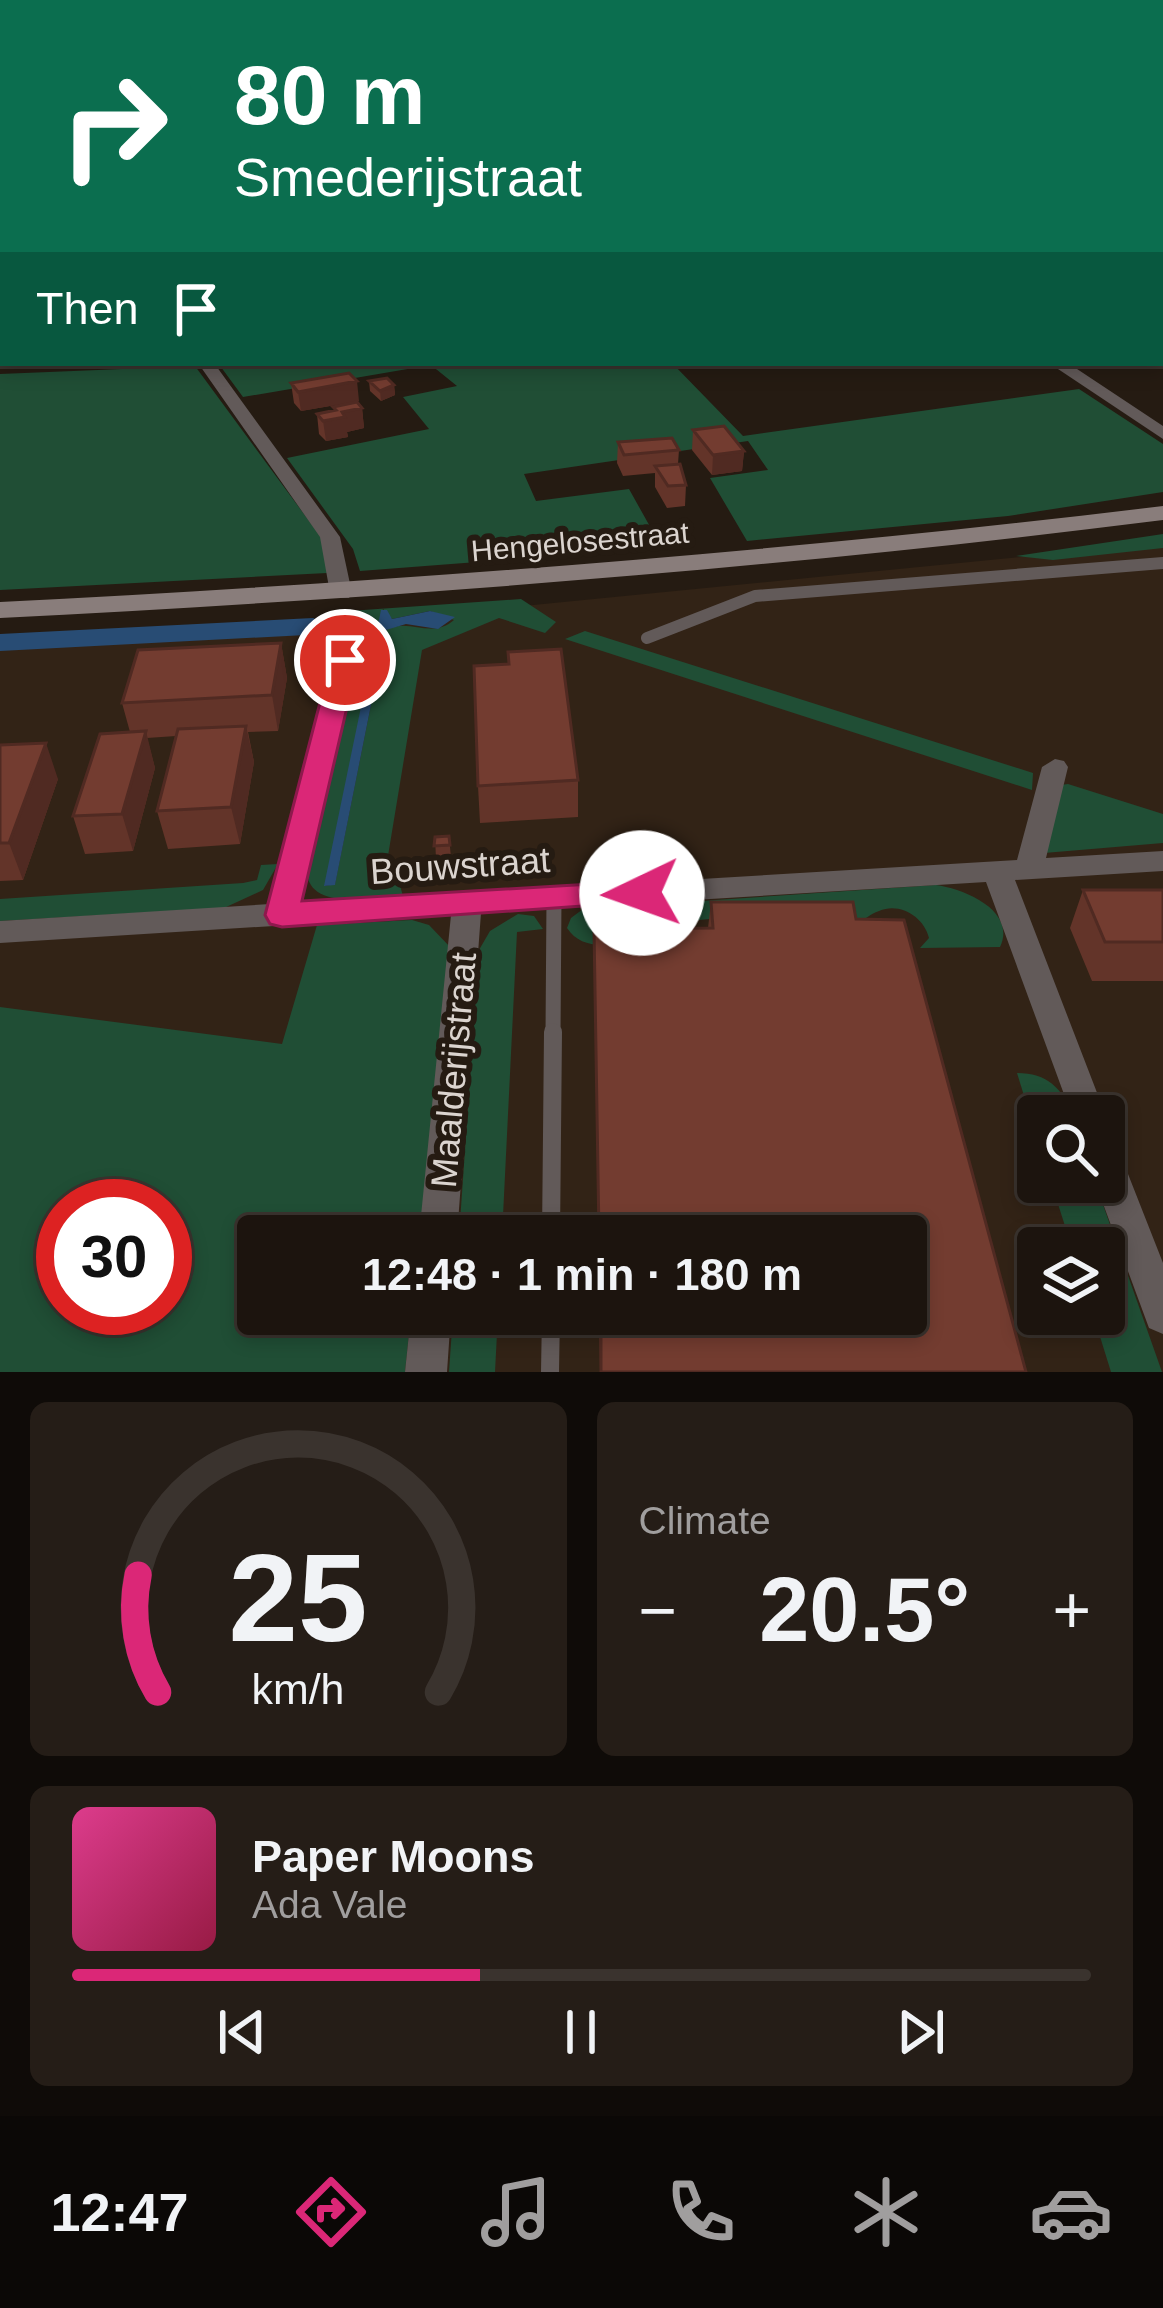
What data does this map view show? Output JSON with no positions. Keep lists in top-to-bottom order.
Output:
{
  "streets": {
    "main road": ["Hengelosestraat"],
    "street": ["Bouwstraat", "Maalderijstraat"]
  },
  "crossings": [
    ["Bouwstraat", "Maalderijstraat"]
  ],
  "page": {
    "turn": ["80 m", "Smederijstraat"],
    "then": "Then",
    "limit": "30",
    "trip": "12:48 · 1 min · 180 m",
    "tile": "Climate",
    "heat": ["−", "20.5°", "+"],
    "song": ["Paper Moons", "Ada Vale"],
    "tabs": "12:47",
    "gauge": ["25", "km/h"]
  }
}
